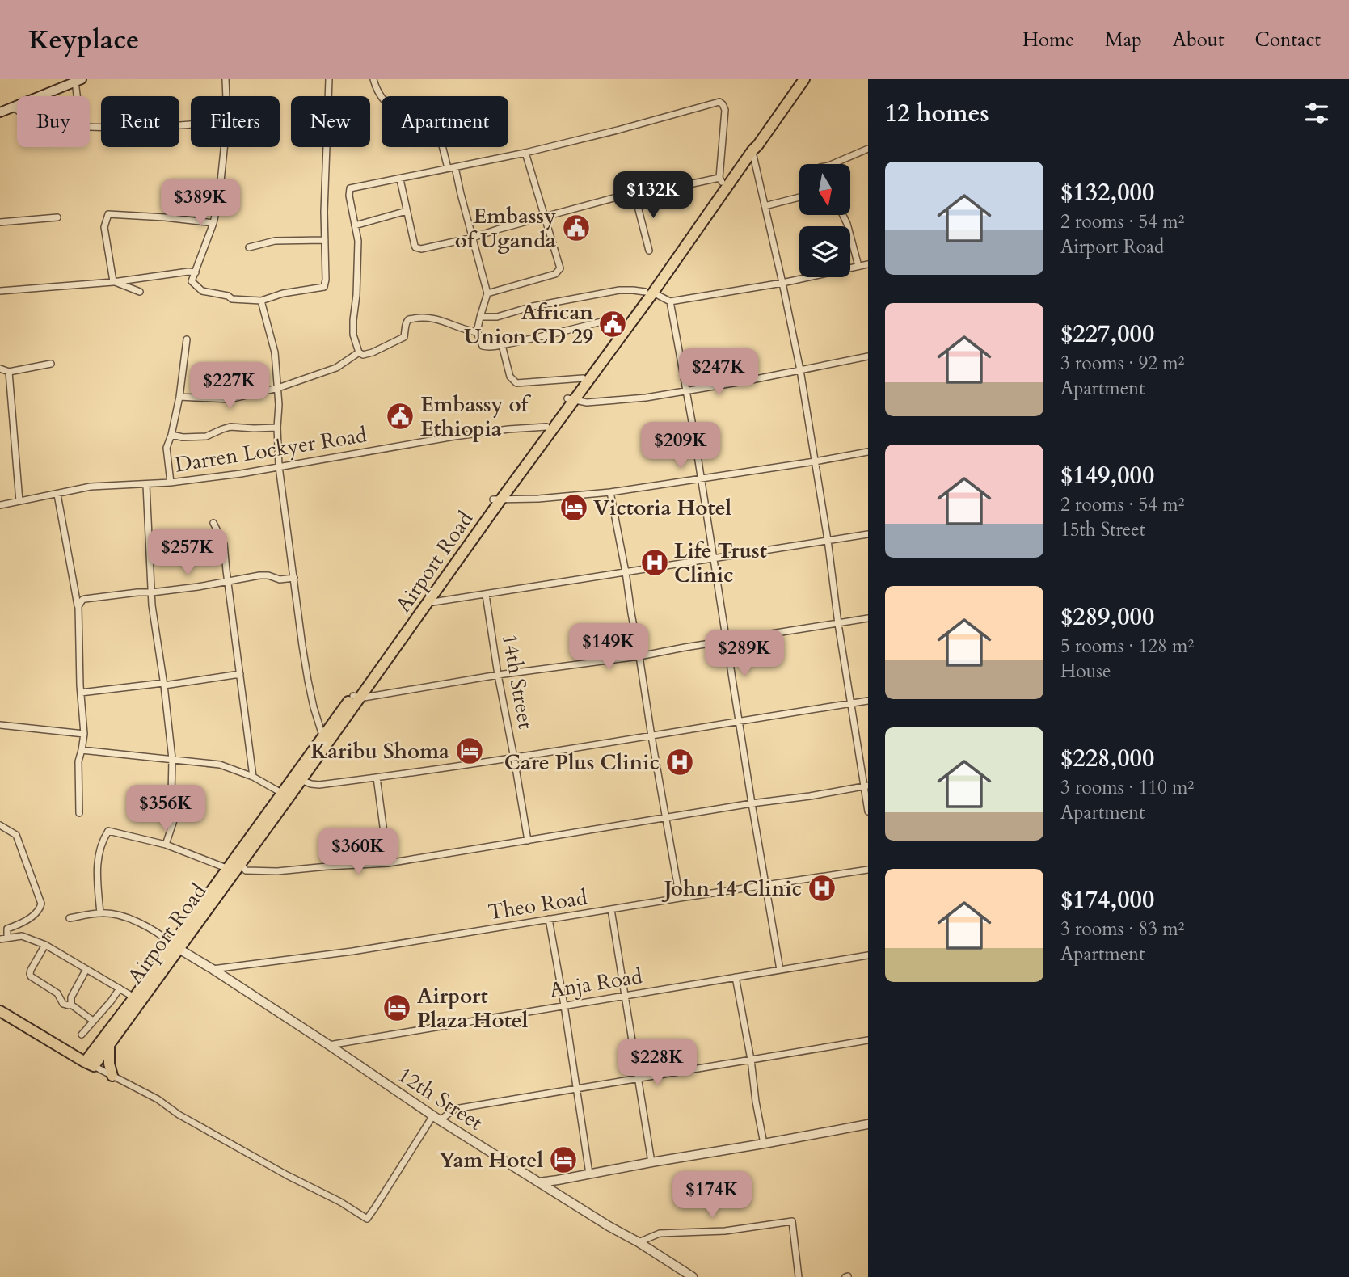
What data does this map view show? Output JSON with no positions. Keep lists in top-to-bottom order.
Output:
{
  "streets": {
    "main road": ["Airport Road"],
    "street": [
      "Darren Lockyer Road",
      "14th Street",
      "Theo Road",
      "Anja Road",
      "12th Street"
    ]
  },
  "crossings": [
    ["Darren Lockyer Road", "Airport Road"],
    ["Airport Road", "12th Street"],
    ["Theo Road", "12th Street"],
    ["Anja Road", "12th Street"]
  ],
  "places": {
    "public building": ["Embassy of Uganda", "African Union CD 29", "Embassy of Ethiopia"],
    "hotel": [
      "Victoria Hotel",
      "Karibu Shoma",
      "Airport Plaza Hotel",
      "Yam Hotel"
    ],
    "hospital": ["Life Trust Clinic", "Care Plus Clinic", "John 14 Clinic"]
  },
  "north": "bottom",
  "page": {
    "header": "Keyplace",
    "nav": [
      "Home",
      "Map",
      "About",
      "Contact"
    ],
    "heading": "12 homes",
    "chip": [
      "Buy",
      "Rent",
      "Filters",
      "New",
      "Apartment"
    ],
    "list": [
      {
        "name": "$132,000",
        "note": "2 rooms · 54 m² · Airport Road"
      },
      {
        "name": "$227,000",
        "note": "3 rooms · 92 m² · Apartment"
      },
      {
        "name": "$149,000",
        "note": "2 rooms · 54 m² · 15th Street"
      },
      {
        "name": "$289,000",
        "note": "5 rooms · 128 m² · House"
      },
      {
        "name": "$228,000",
        "note": "3 rooms · 110 m² · Apartment"
      },
      {
        "name": "$174,000",
        "note": "3 rooms · 83 m² · Apartment"
      }
    ],
    "price": [
      "$132K",
      "$389K",
      "$247K",
      "$227K",
      "$209K",
      "$257K",
      "$149K",
      "$289K",
      "$356K",
      "$360K",
      "$228K",
      "$174K"
    ]
  }
}
